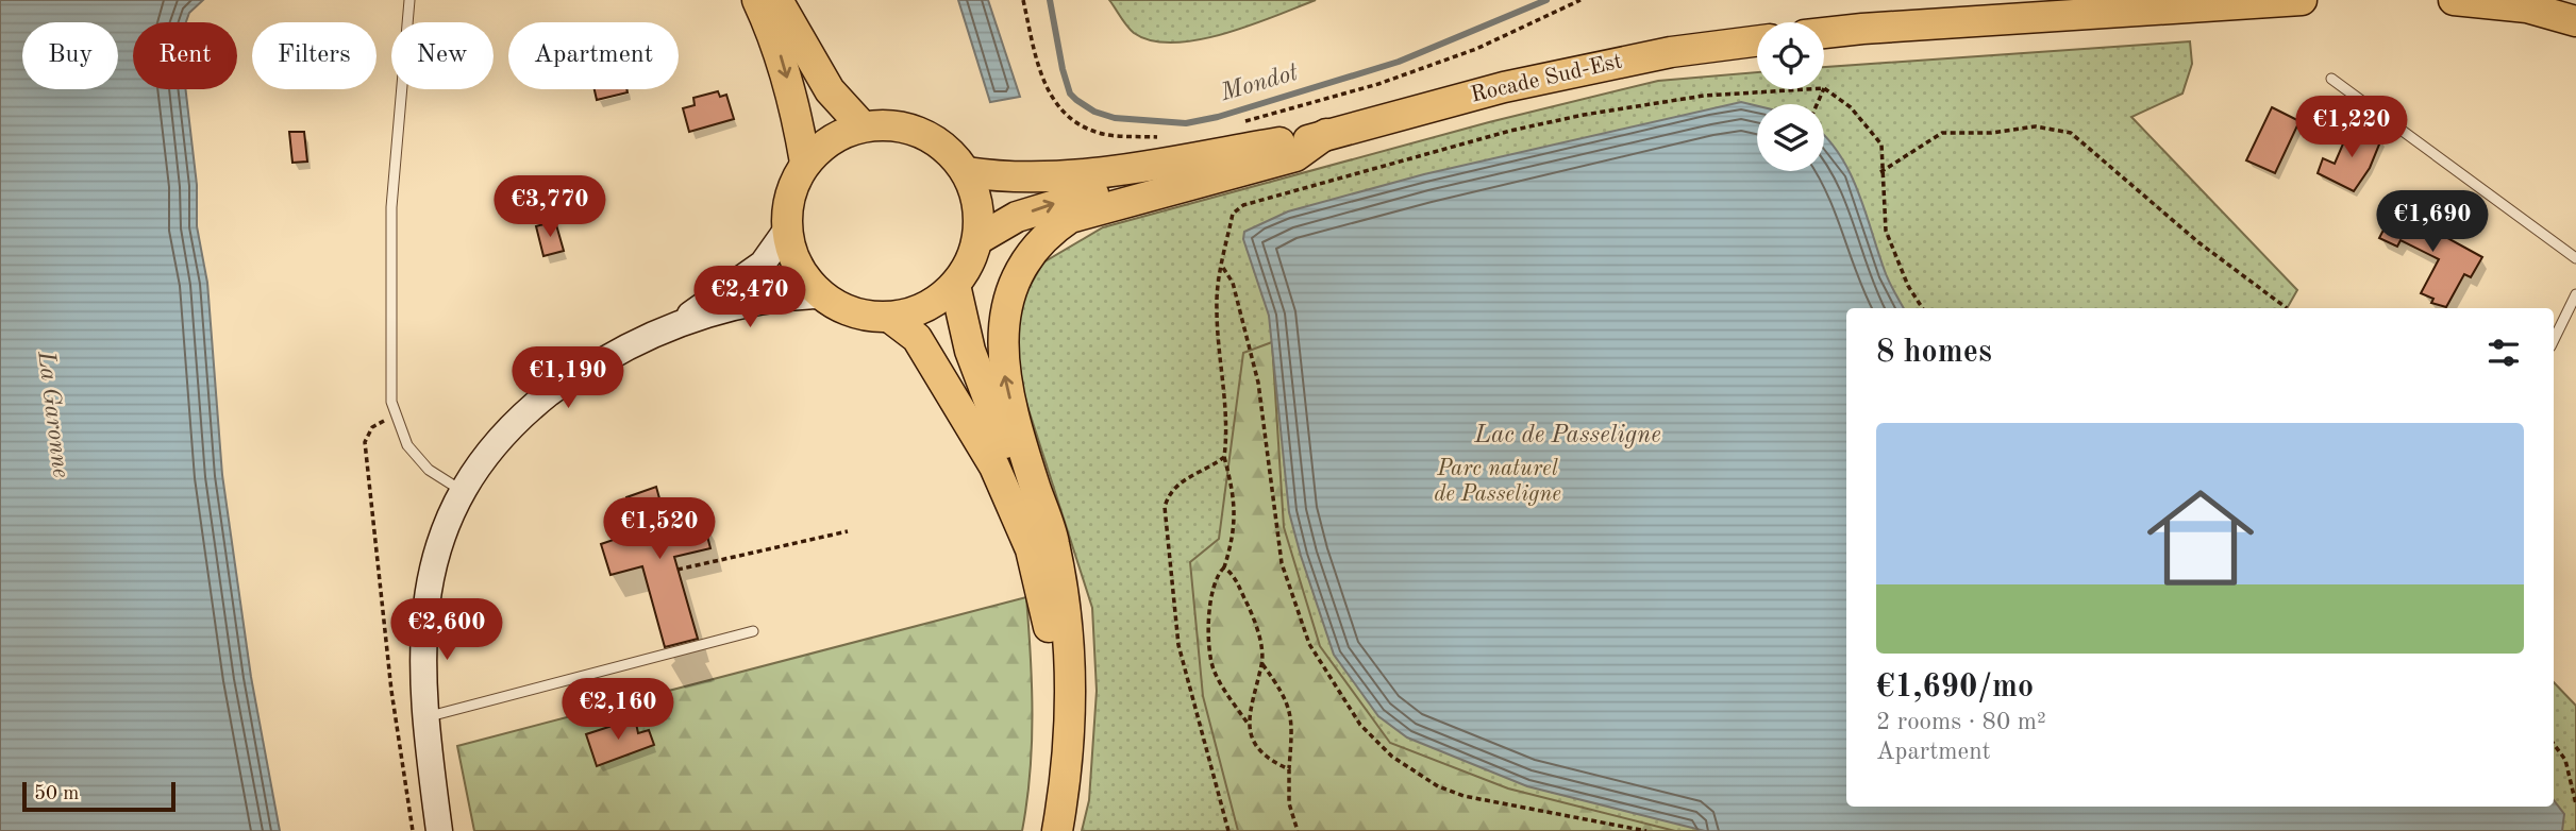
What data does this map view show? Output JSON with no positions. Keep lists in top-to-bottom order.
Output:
{
  "streets": {
    "main road": ["Rocade Sud-Est"]
  },
  "water": ["Mondot", "La Garonne", "Lac de Passeligne"],
  "parks": ["Parc naturel de Passeligne"],
  "scale_bar": "50 m",
  "page": {
    "chip": [
      "Buy",
      "Rent",
      "Filters",
      "New",
      "Apartment"
    ],
    "price": [
      "€1,220",
      "€3,770",
      "€1,690",
      "€2,470",
      "€1,190",
      "€1,520",
      "€2,600",
      "€2,160"
    ],
    "heading": "8 homes",
    "list": [
      {
        "name": "€1,690/mo",
        "note": "2 rooms · 80 m² · Apartment"
      }
    ],
    "scale": "50 m"
  }
}
